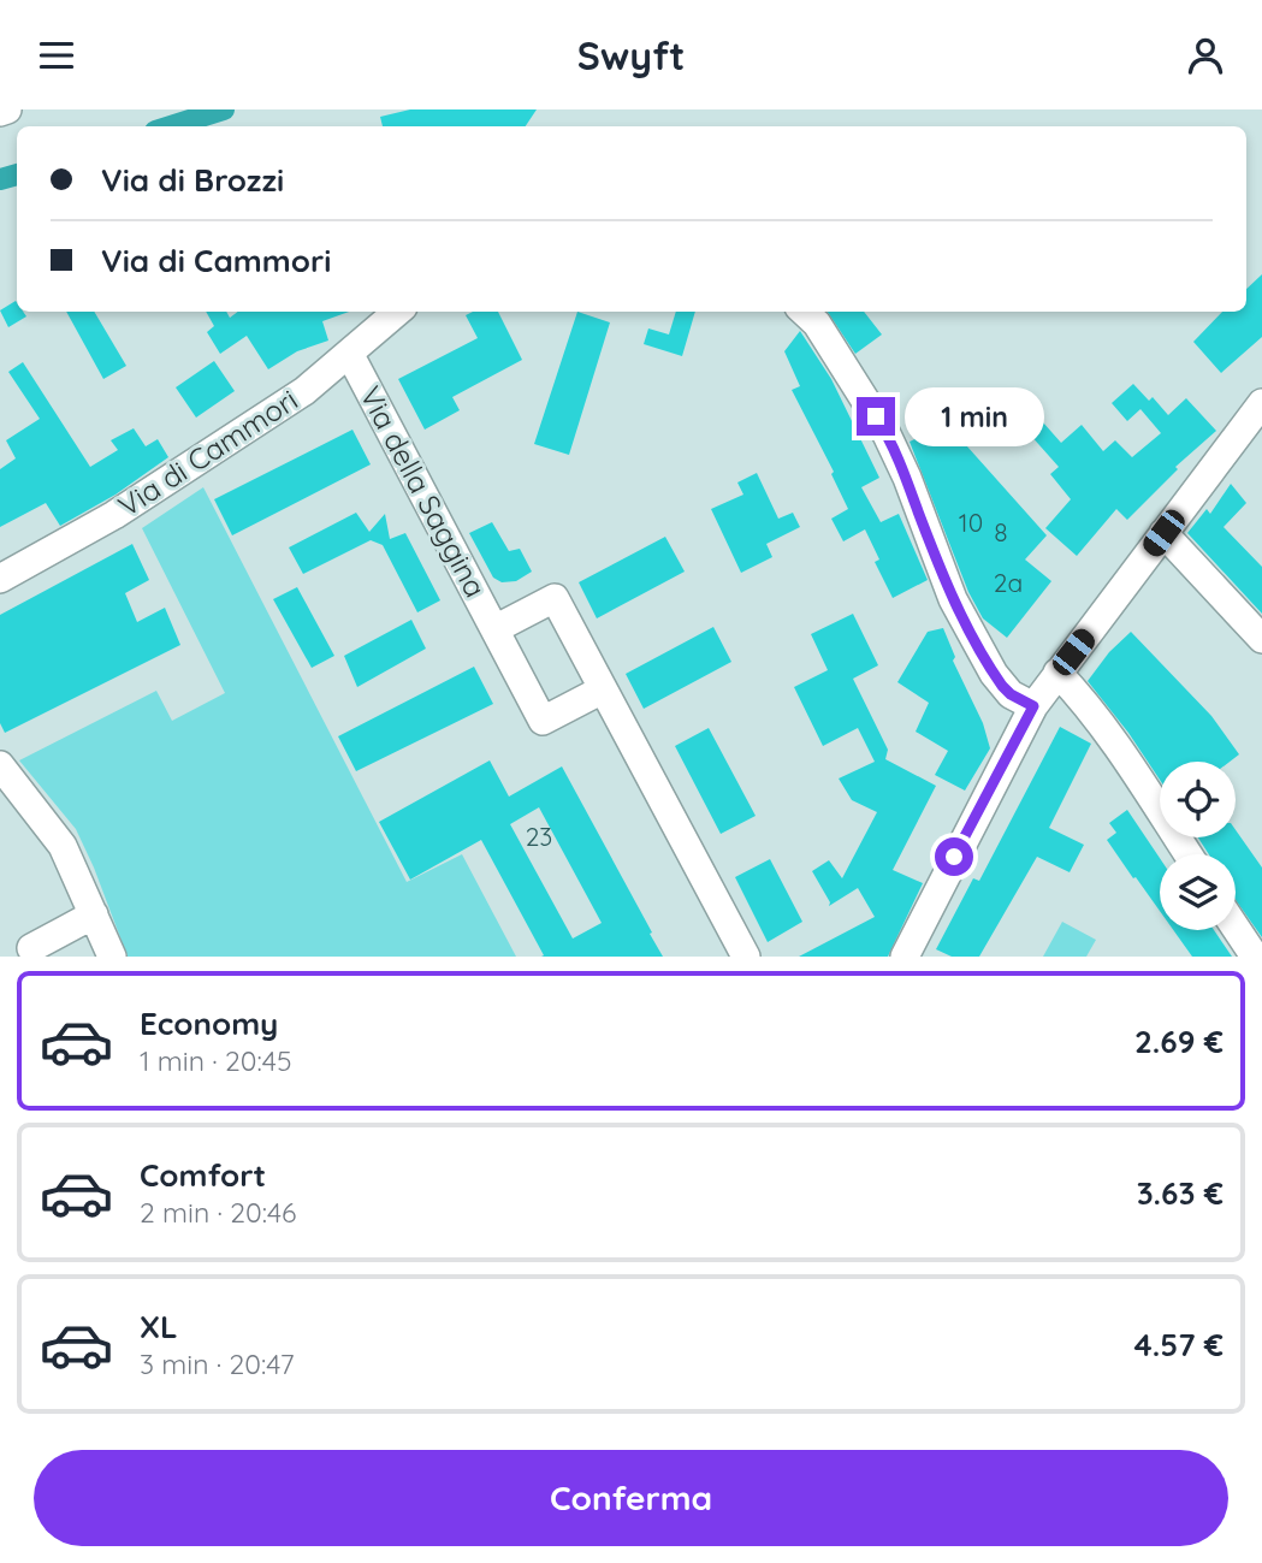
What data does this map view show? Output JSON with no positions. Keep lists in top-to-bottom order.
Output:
{
  "streets": {
    "street": ["Via di Cammori", "Via della Saggina"]
  },
  "crossings": [
    ["Via di Cammori", "Via della Saggina"]
  ],
  "house_numbers": [
    "10",
    "8",
    "2a",
    "23"
  ],
  "page": {
    "header": "Swyft",
    "banner": ["Via di Brozzi", "Via di Cammori"],
    "bubble": "1 min",
    "list": [
      {
        "name": "Economy",
        "note": "1 min · 20:45",
        "value": "2.69 €"
      },
      {
        "name": "Comfort",
        "note": "2 min · 20:46",
        "value": "3.63 €"
      },
      {
        "name": "XL",
        "note": "3 min · 20:47",
        "value": "4.57 €"
      }
    ],
    "buttons": "Conferma"
  }
}
